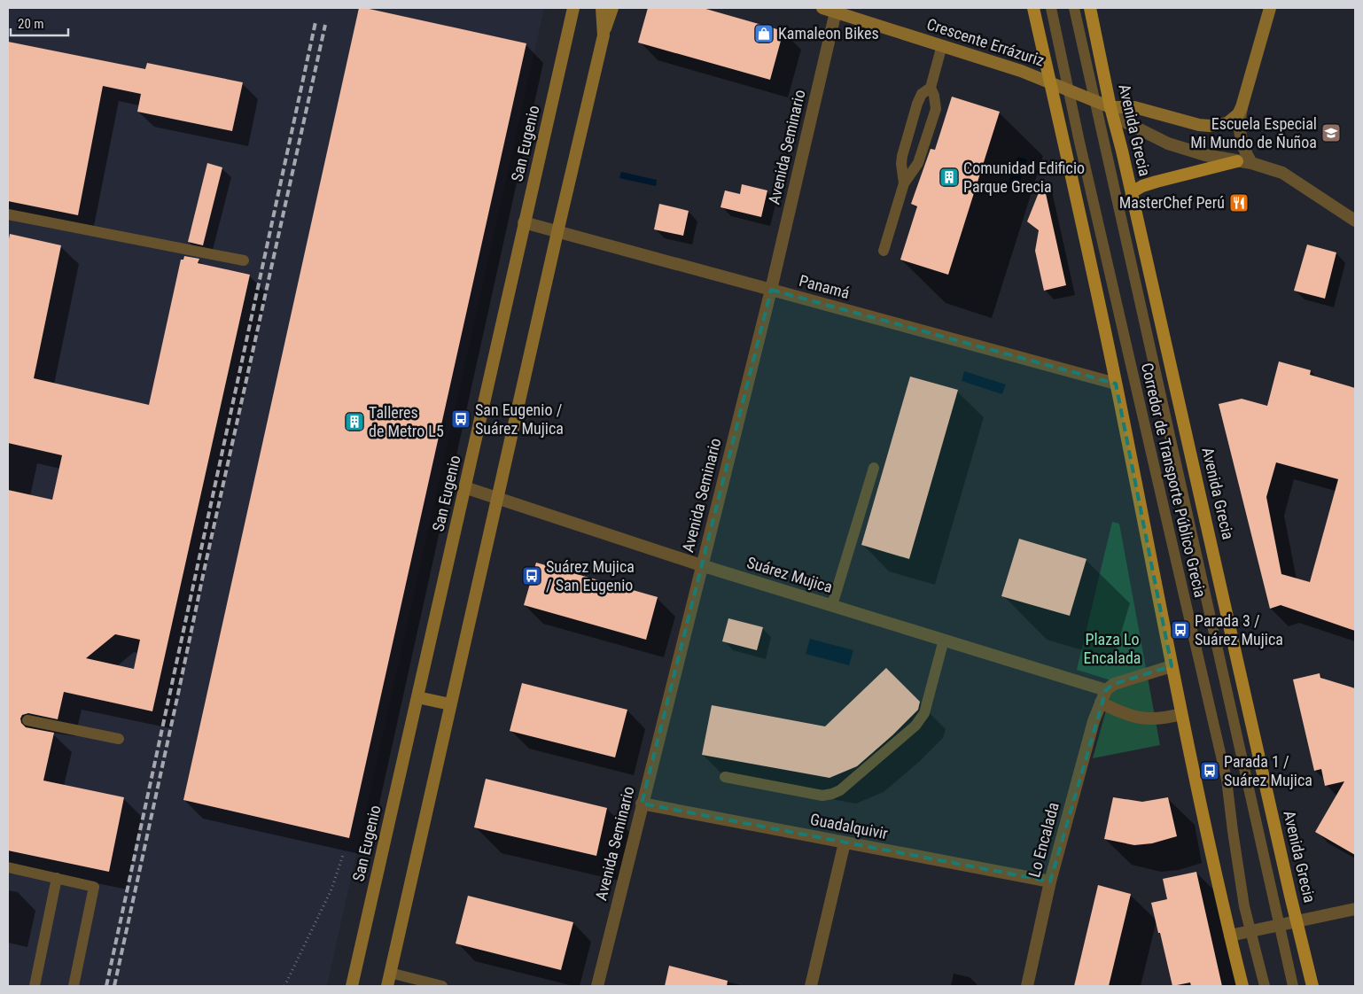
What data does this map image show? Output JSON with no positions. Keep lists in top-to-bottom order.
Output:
{
  "streets": {
    "main road": ["Crescente Errázuriz", "Avenida Grecia", "San Eugenio"],
    "street": [
      "Avenida Seminario",
      "Panamá",
      "Suárez Mujica",
      "Guadalquivir",
      "Lo Encalada"
    ],
    "lane": ["Corredor de Transporte Público Grecia"]
  },
  "crossings": [
    ["Crescente Errázuriz", "Avenida Grecia"],
    ["Crescente Errázuriz", "Avenida Seminario"],
    ["Crescente Errázuriz", "Corredor de Transporte Público Grecia"],
    ["San Eugenio", "Panamá"],
    ["San Eugenio", "Suárez Mujica"],
    ["Avenida Seminario", "Panamá"],
    ["Avenida Seminario", "Suárez Mujica"],
    ["Avenida Seminario", "Guadalquivir"],
    ["Suárez Mujica", "Lo Encalada"],
    ["Guadalquivir", "Lo Encalada"]
  ],
  "parks": ["Plaza Lo Encalada"],
  "places": {
    "shop": ["Kamaleon Bikes"],
    "school or university": ["Escuela Especial Mi Mundo de Ñuñoa"],
    "building": ["Comunidad Edificio Parque Grecia", "Talleres de Metro L5"],
    "restaurant": ["MasterChef Perú"],
    "bus stop": [
      "San Eugenio / Suárez Mujica",
      "Suárez Mujica / San Eugenio",
      "Parada 3 / Suárez Mujica",
      "Parada 1 / Suárez Mujica"
    ]
  },
  "scale_bar": "20 m"
}
